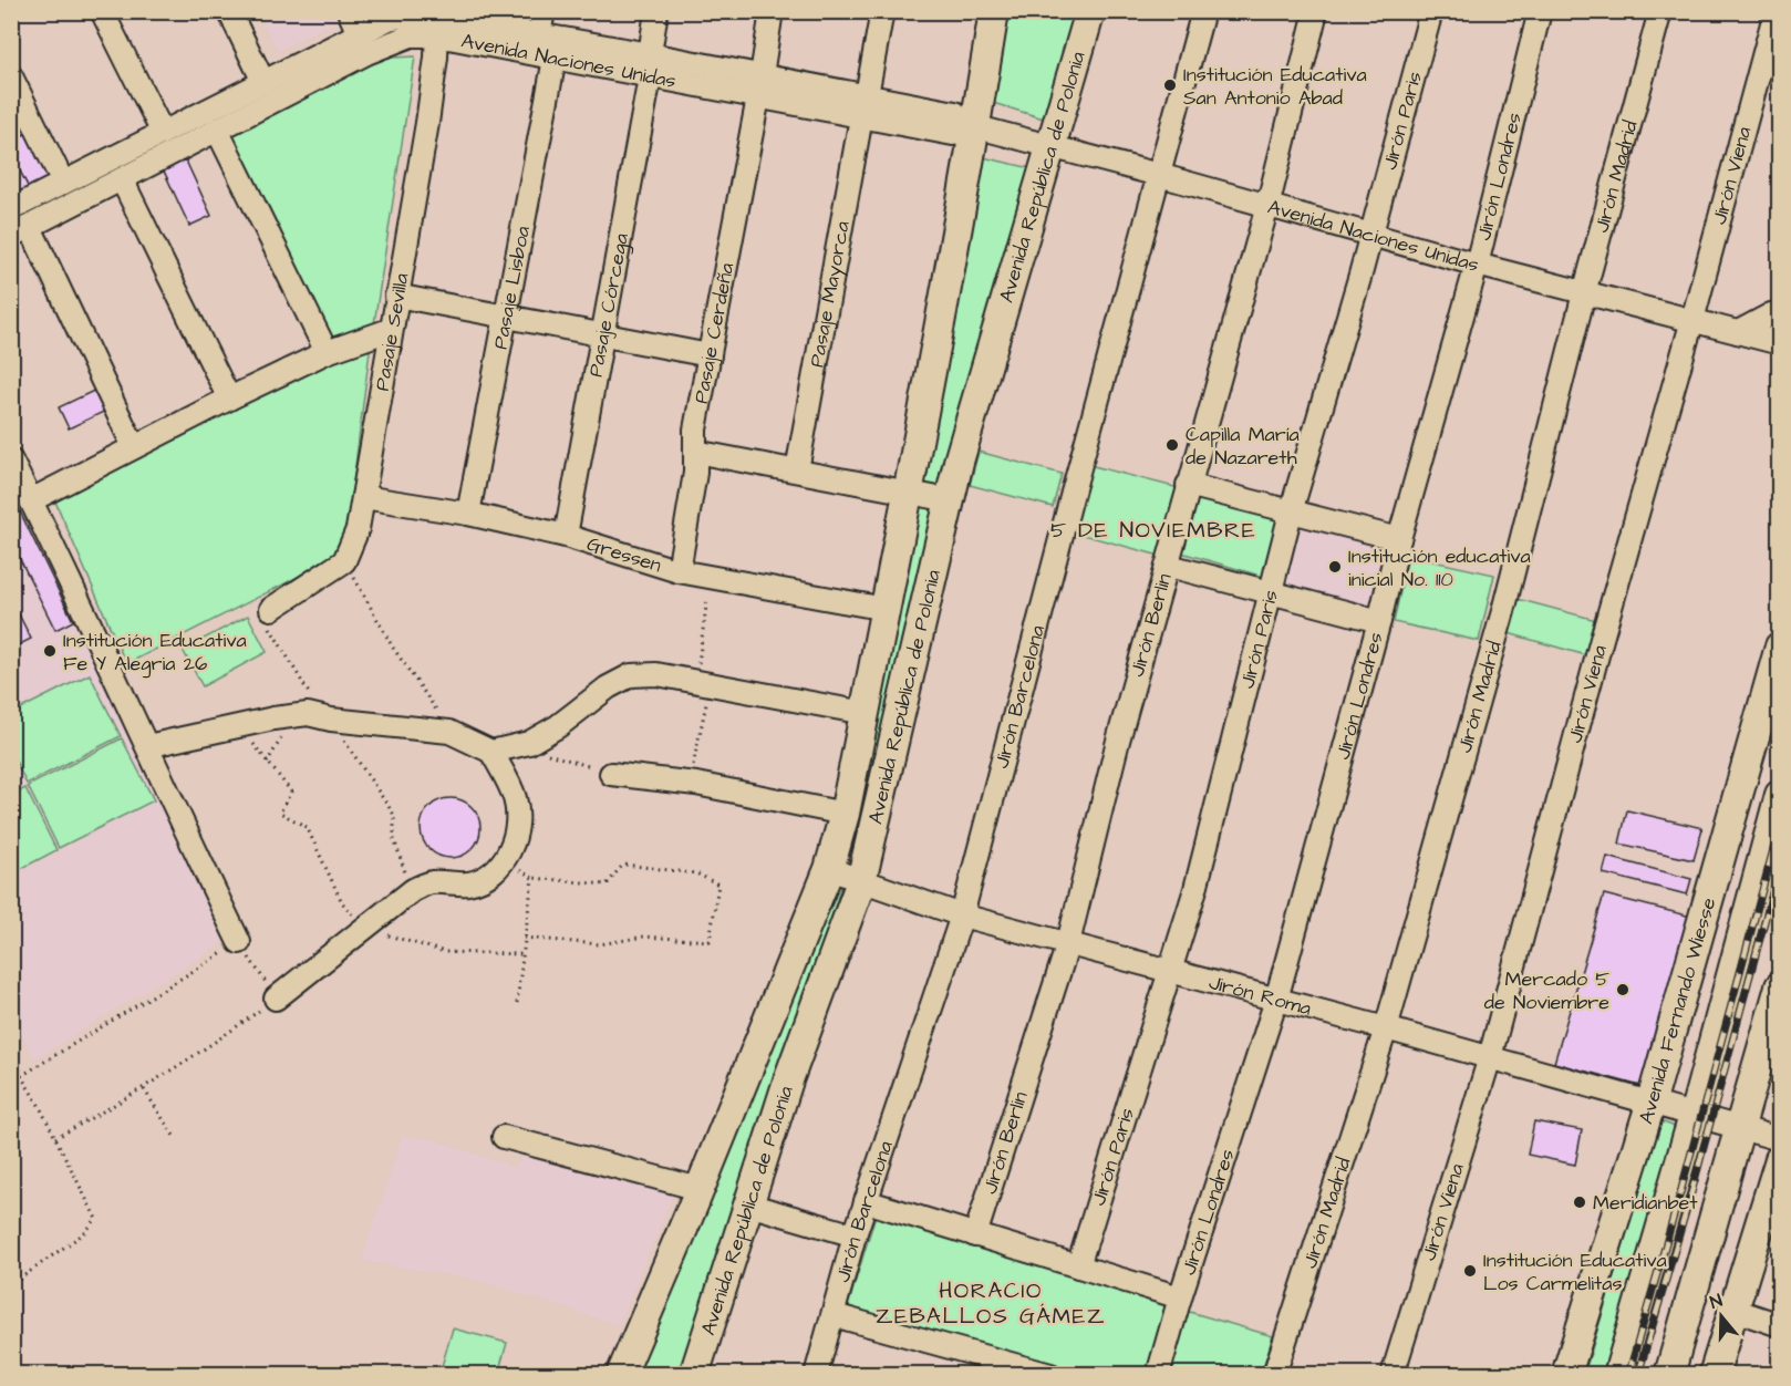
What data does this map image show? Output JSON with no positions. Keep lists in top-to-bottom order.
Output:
{
  "streets": {
    "main road": ["Avenida República de Polonia", "Avenida Fernando Wiesse"],
    "street": [
      "Avenida Naciones Unidas",
      "Jirón Paris",
      "Jirón Londres",
      "Jirón Madrid",
      "Jirón Viena",
      "Pasaje Lisboa",
      "Pasaje Mayorca",
      "Pasaje Córcega",
      "Pasaje Sevilla",
      "Pasaje Cerdeña",
      "Gressen",
      "Jirón Berlin",
      "Jirón Barcelona",
      "Jirón Roma"
    ]
  },
  "crossings": [
    ["Avenida Naciones Unidas", "Jirón Paris"],
    ["Avenida Naciones Unidas", "Jirón Londres"],
    ["Avenida Naciones Unidas", "Jirón Madrid"],
    ["Avenida Naciones Unidas", "Jirón Viena"],
    ["Avenida Naciones Unidas", "Avenida República de Polonia"],
    ["Avenida Naciones Unidas", "Pasaje Lisboa"],
    ["Avenida Naciones Unidas", "Pasaje Mayorca"],
    ["Avenida Naciones Unidas", "Pasaje Córcega"],
    ["Avenida Naciones Unidas", "Pasaje Sevilla"],
    ["Avenida Naciones Unidas", "Pasaje Cerdeña"],
    ["Avenida Naciones Unidas", "Jirón Berlin"],
    ["Avenida Naciones Unidas", "Jirón Barcelona"],
    ["Jirón Paris", "Jirón Roma"],
    ["Jirón Londres", "Jirón Roma"],
    ["Jirón Madrid", "Jirón Roma"],
    ["Jirón Viena", "Jirón Roma"],
    ["Avenida República de Polonia", "Gressen"],
    ["Avenida República de Polonia", "Jirón Roma"],
    ["Pasaje Lisboa", "Gressen"],
    ["Pasaje Córcega", "Gressen"],
    ["Pasaje Sevilla", "Gressen"],
    ["Pasaje Cerdeña", "Gressen"],
    ["Jirón Berlin", "Jirón Roma"],
    ["Jirón Barcelona", "Jirón Roma"],
    ["Jirón Roma", "Avenida Fernando Wiesse"]
  ],
  "districts": ["5 DE NOVIEMBRE", "HORACIO ZEBALLOS GÁMEZ"],
  "places": [
    "Institución Educativa San Antonio Abad",
    "Capilla María de Nazareth",
    "Institución educativa inicial No. 110",
    "Institución Educativa Fe Y Alegria 26",
    "Mercado 5 de Noviembre",
    "Meridianbet",
    "Institución Educativa Los Carmelitas"
  ],
  "north": "top"
}
